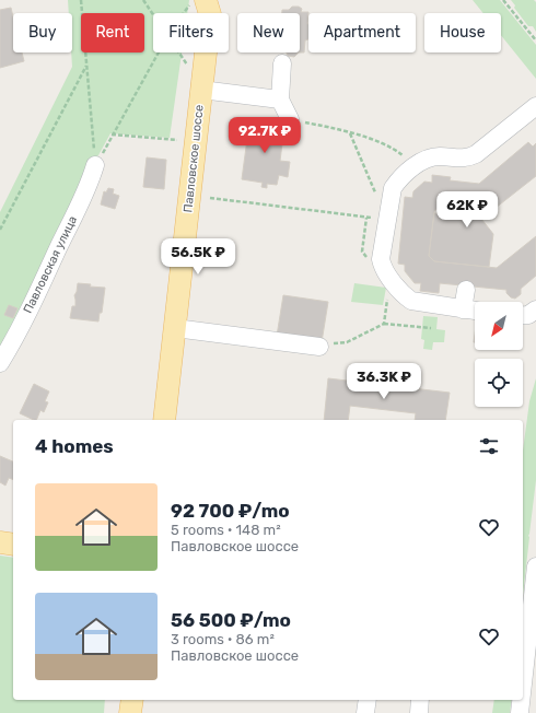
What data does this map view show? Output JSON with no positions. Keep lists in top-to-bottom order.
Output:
{
  "streets": {
    "main road": ["Павловское шоссе"],
    "street": ["Павловская улица"]
  },
  "north": "bottom left",
  "page": {
    "chip": [
      "Buy",
      "Rent",
      "Filters",
      "New",
      "Apartment",
      "House"
    ],
    "price": [
      "92.7K ₽",
      "62K ₽",
      "56.5K ₽",
      "36.3K ₽"
    ],
    "heading": "4 homes",
    "list": [
      {
        "name": "92 700 ₽/mo",
        "note": "5 rooms · 148 m² · Павловское шоссе"
      },
      {
        "name": "56 500 ₽/mo",
        "note": "3 rooms · 86 m² · Павловское шоссе"
      }
    ]
  }
}
